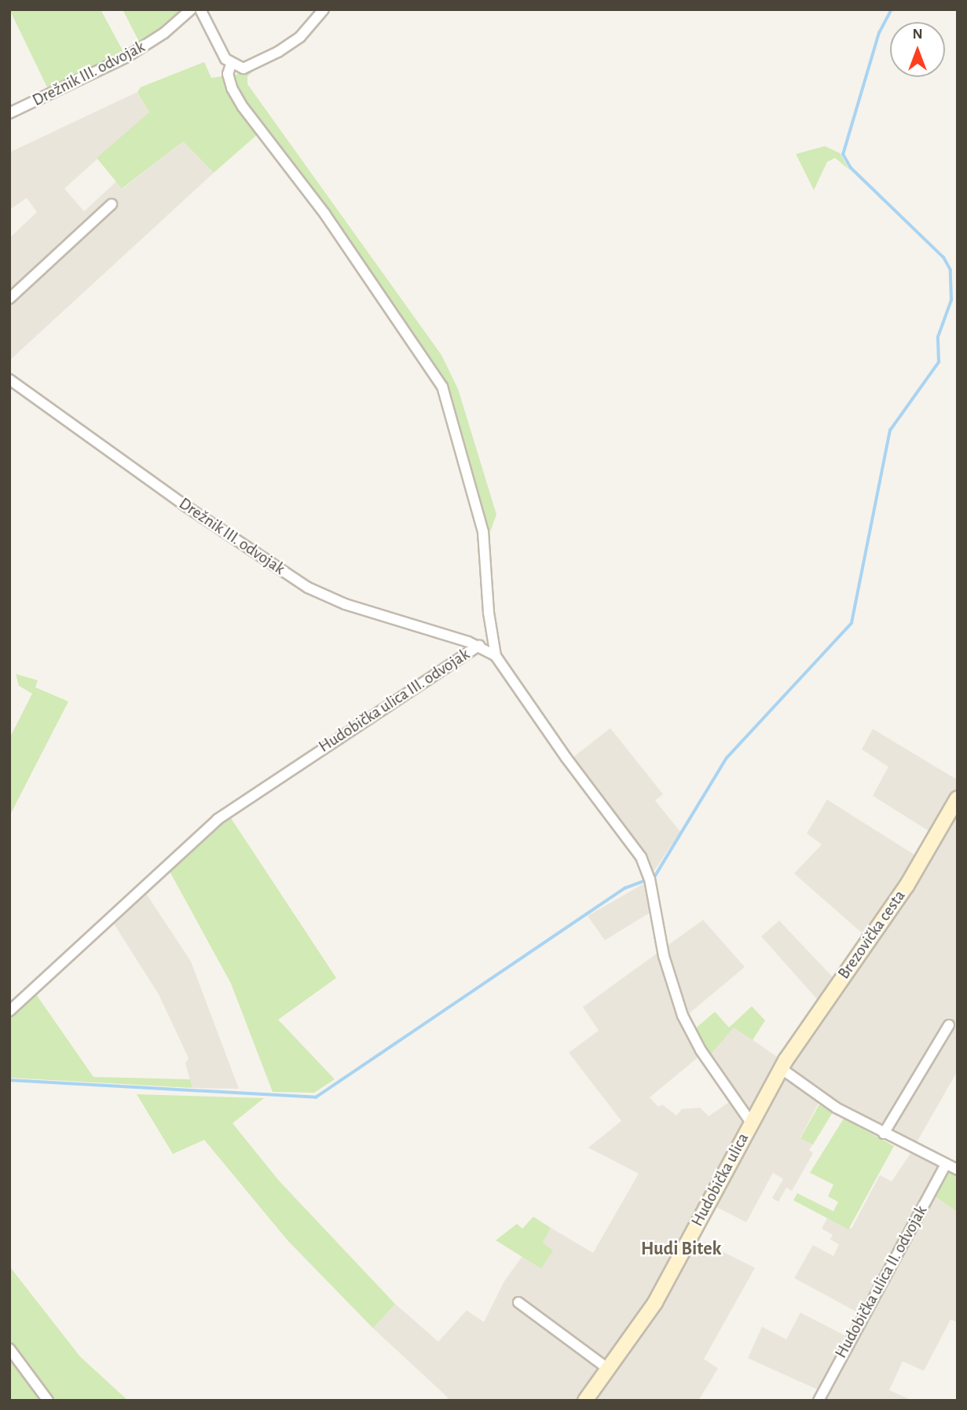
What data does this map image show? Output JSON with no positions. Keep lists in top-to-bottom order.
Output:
{
  "streets": {
    "main road": ["Brezovička cesta", "Hudobička ulica"],
    "street": ["Drežnik III. odvojak", "Hudobička ulica III. odvojak", "Hudobička ulica II. odvojak"]
  },
  "crossings": [
    ["Drežnik III. odvojak", "Hudobička ulica III. odvojak"],
    ["Hudobička ulica III. odvojak", "Hudobička ulica"],
    ["Brezovička cesta", "Hudobička ulica"]
  ],
  "districts": ["Hudi Bitek"],
  "north": "top"
}
